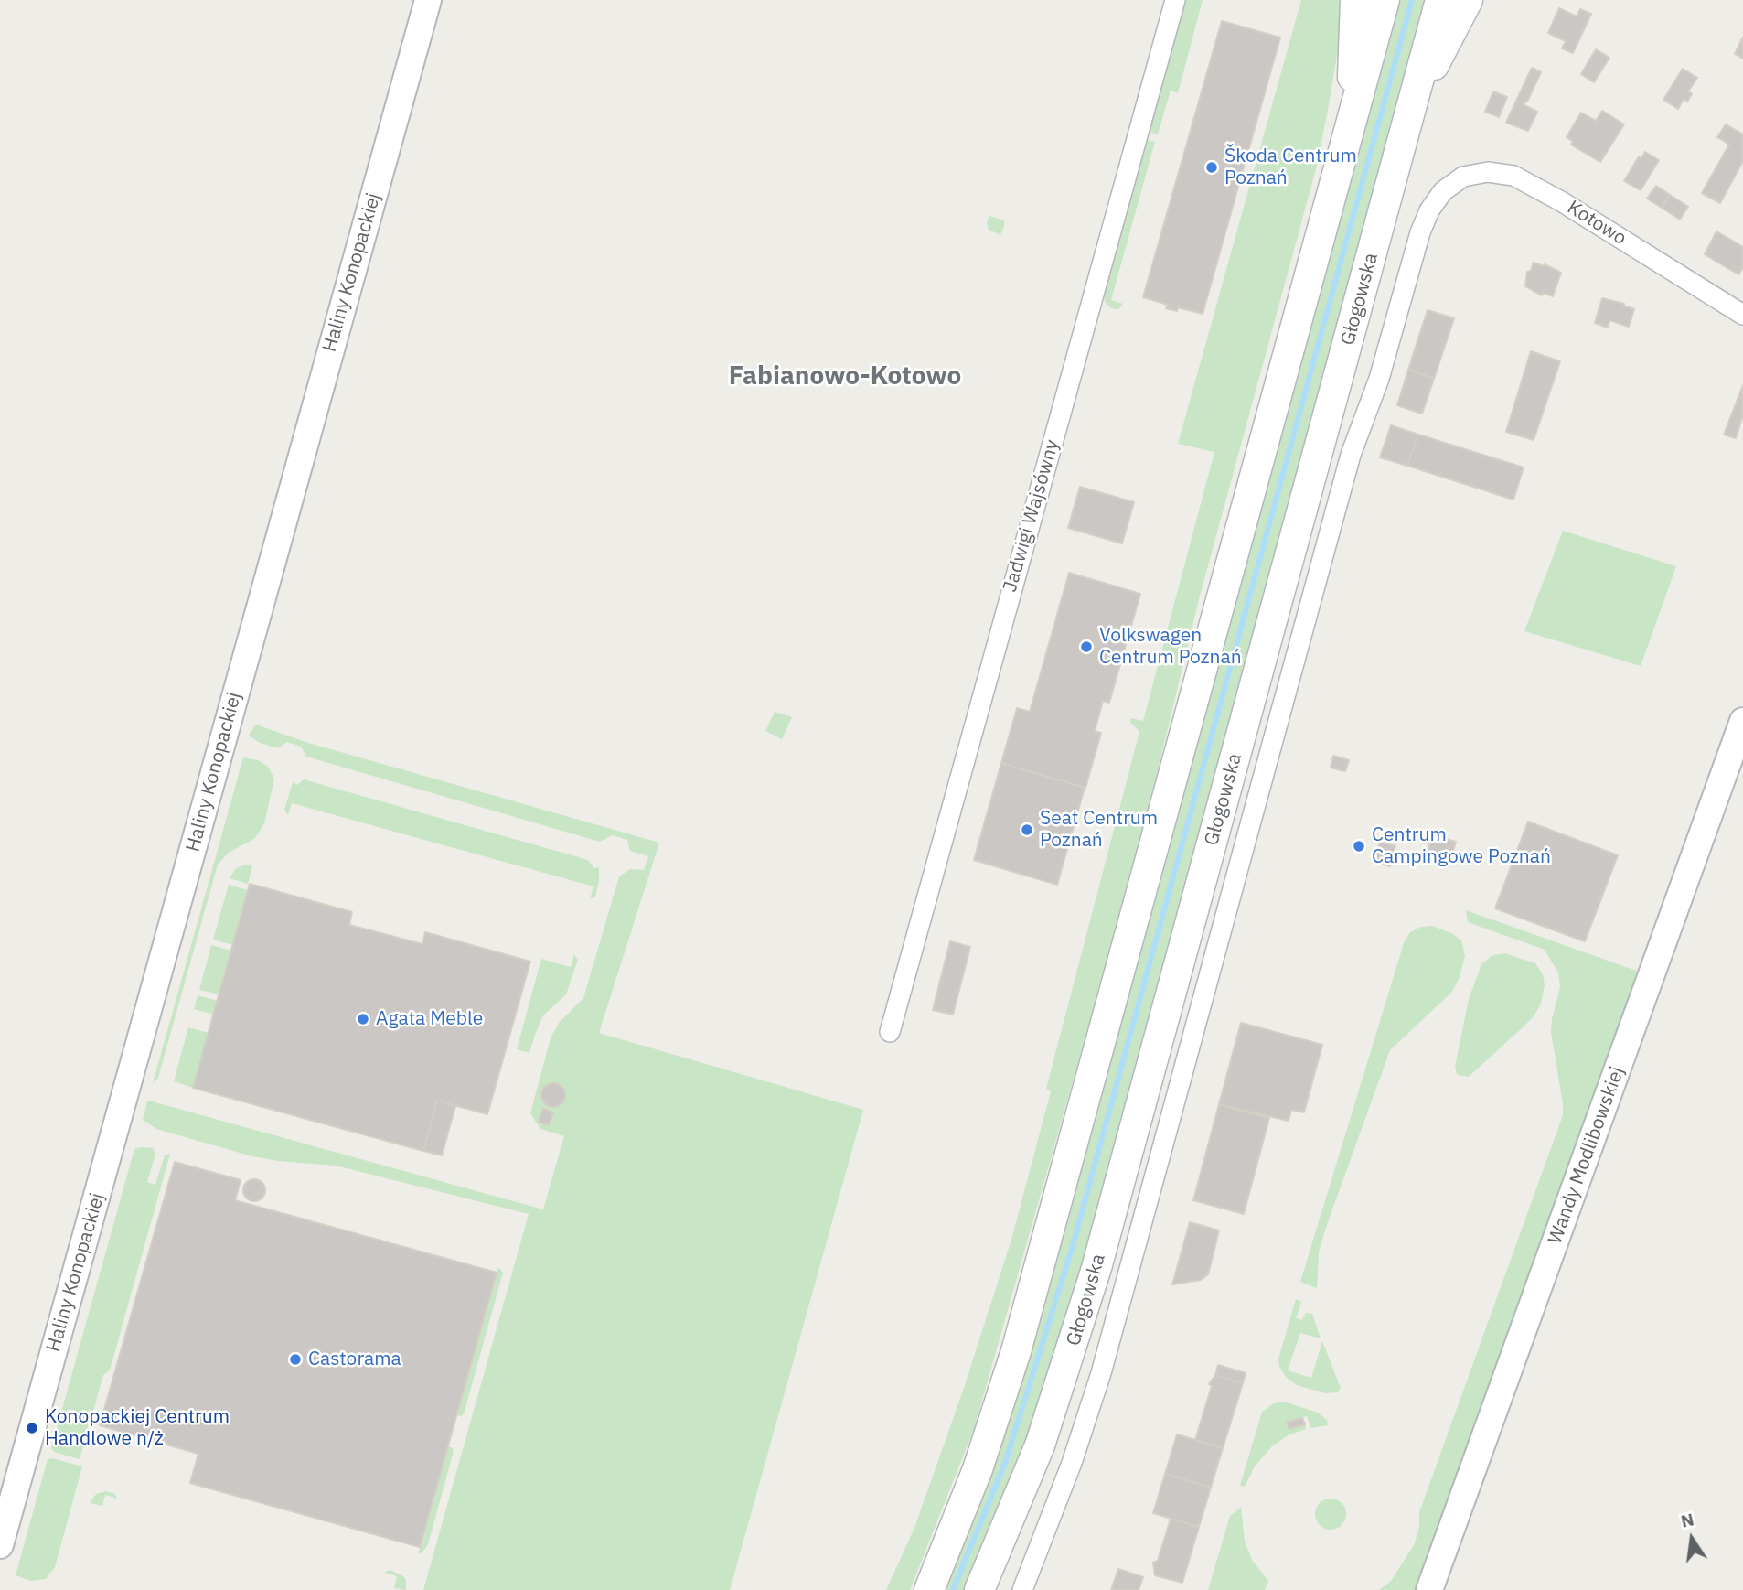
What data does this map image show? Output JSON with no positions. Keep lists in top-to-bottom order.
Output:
{
  "streets": {
    "main road": ["Głogowska"],
    "street": [
      "Kotowo",
      "Haliny Konopackiej",
      "Jadwigi Wajsówny",
      "Wandy Modlibowskiej"
    ]
  },
  "districts": ["Fabianowo-Kotowo"],
  "places": [
    "Škoda Centrum Poznań",
    "Volkswagen Centrum Poznań",
    "Seat Centrum Poznań",
    "Centrum Campingowe Poznań",
    "Agata Meble",
    "Castorama",
    "Konopackiej Centrum Handlowe n/ż"
  ],
  "north": "top"
}
